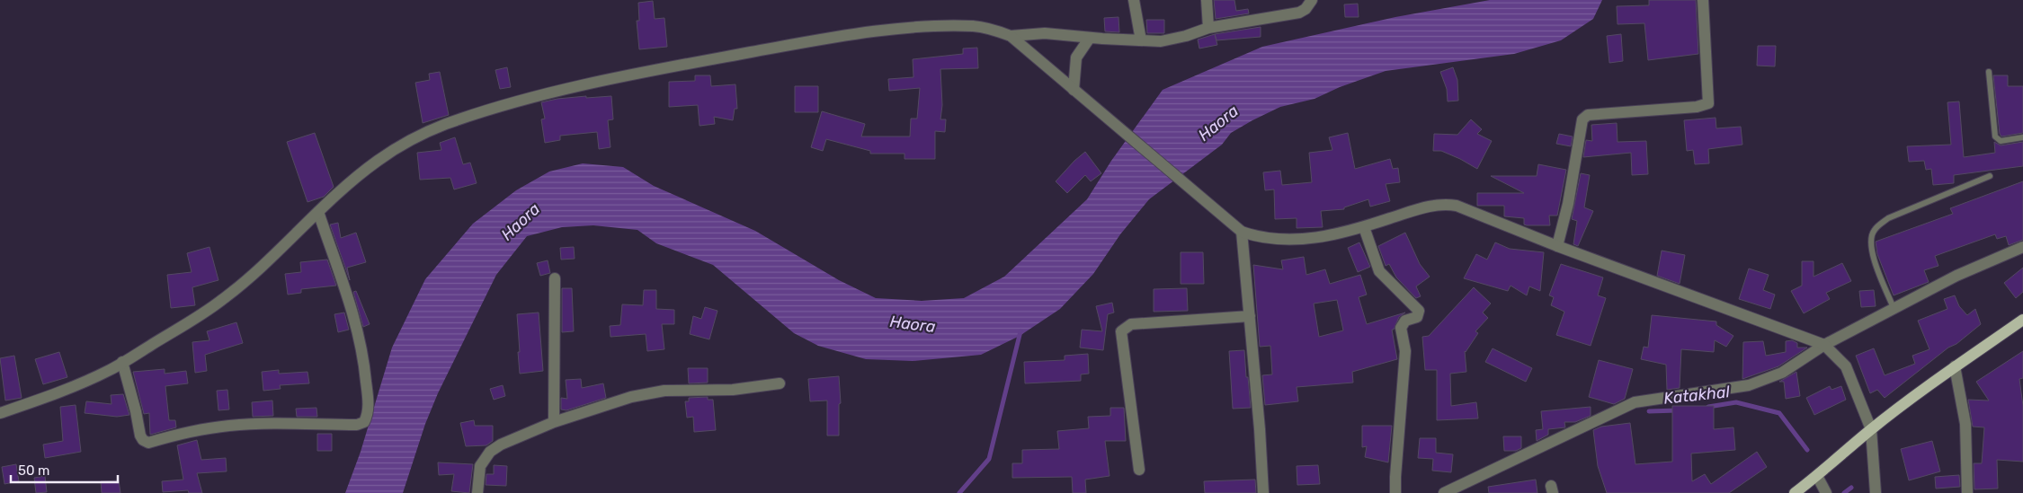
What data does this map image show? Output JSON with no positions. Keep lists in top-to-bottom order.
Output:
{
  "water": ["Haora", "Katakhal"],
  "scale_bar": "50 m"
}
